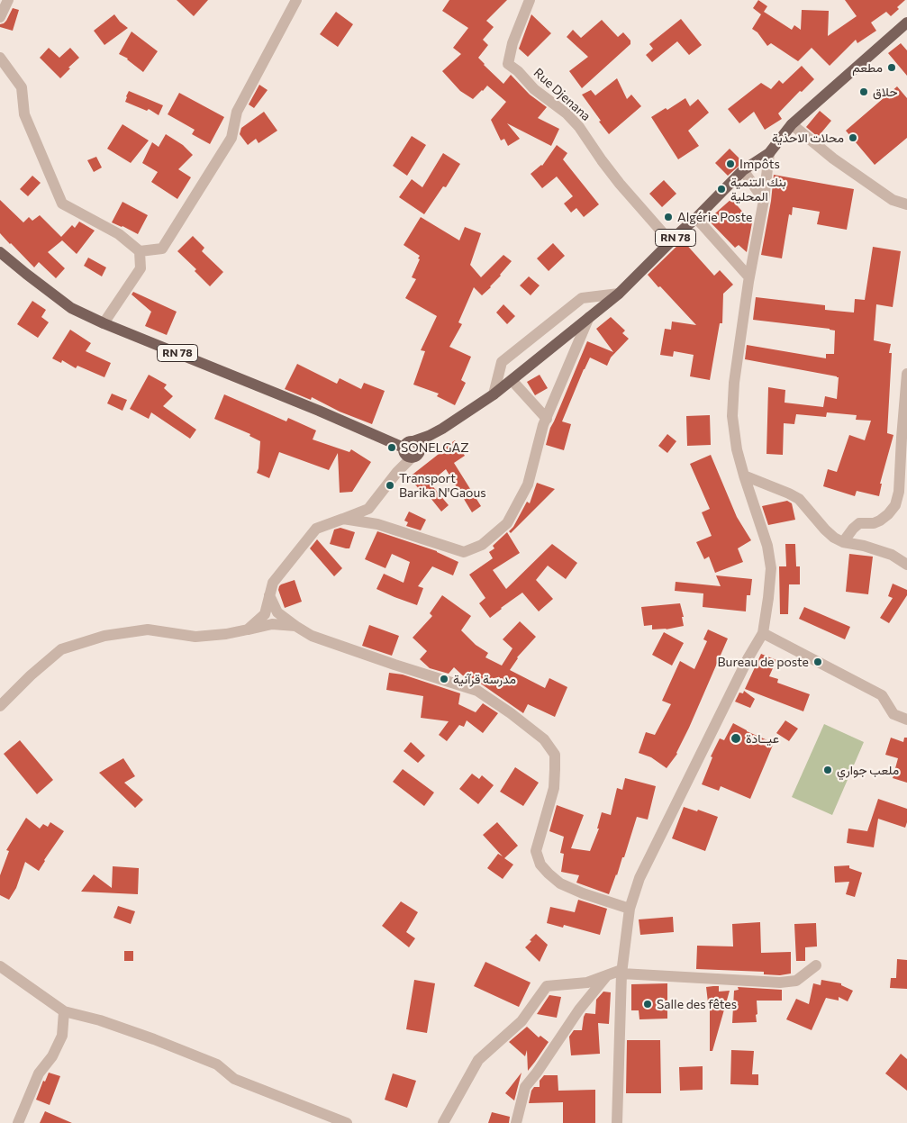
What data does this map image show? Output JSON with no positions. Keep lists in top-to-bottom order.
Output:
{
  "streets": {
    "main road": ["RN 78"],
    "street": ["Rue Djenana"]
  },
  "crossings": [
    ["Rue Djenana", "RN 78"]
  ],
  "places": [
    "مطعم",
    "حلاق",
    "محلات الاحذية",
    "Impôts",
    "بنك التنمية المحلية",
    "Algérie Poste",
    "SONELGAZ",
    "Transport Barika N'Gaous",
    "Bureau de poste",
    "مدرسة قرآنية",
    "عيــادة",
    "ملعب جواري",
    "Salle des fêtes"
  ]
}
